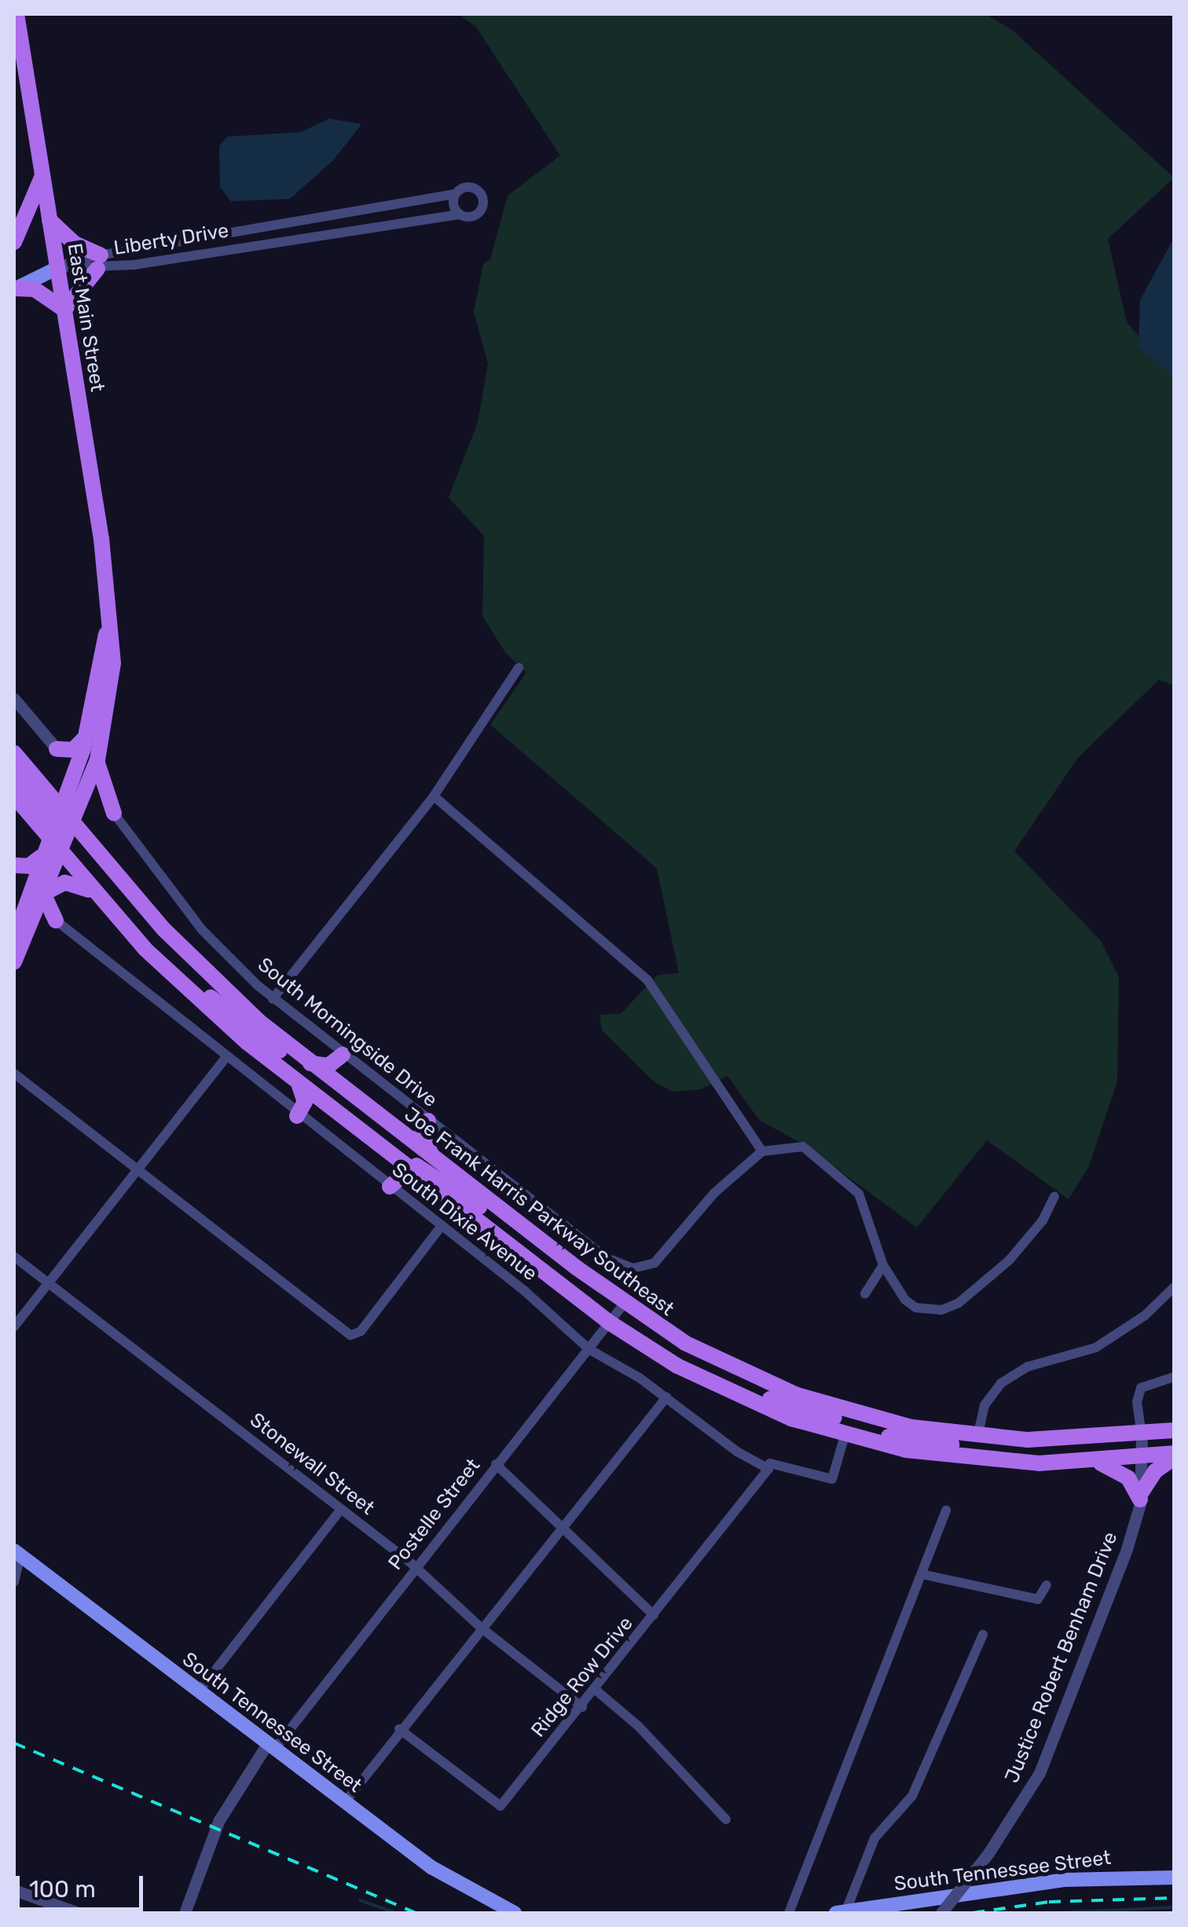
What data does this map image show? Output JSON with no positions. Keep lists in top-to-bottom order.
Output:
{
  "streets": {
    "main road": ["East Main Street", "Joe Frank Harris Parkway Southeast", "South Tennessee Street"],
    "street": [
      "Liberty Drive",
      "South Morningside Drive",
      "South Dixie Avenue",
      "Stonewall Street",
      "Postelle Street",
      "Justice Robert Benham Drive",
      "Ridge Row Drive"
    ]
  },
  "crossings": [
    ["Liberty Drive", "East Main Street"],
    ["East Main Street", "Joe Frank Harris Parkway Southeast"],
    ["Joe Frank Harris Parkway Southeast", "Postelle Street"],
    ["Joe Frank Harris Parkway Southeast", "Justice Robert Benham Drive"],
    ["South Dixie Avenue", "Postelle Street"],
    ["South Dixie Avenue", "Ridge Row Drive"],
    ["Stonewall Street", "Postelle Street"],
    ["Stonewall Street", "Ridge Row Drive"],
    ["Postelle Street", "South Tennessee Street"]
  ],
  "scale_bar": "100 m"
}
